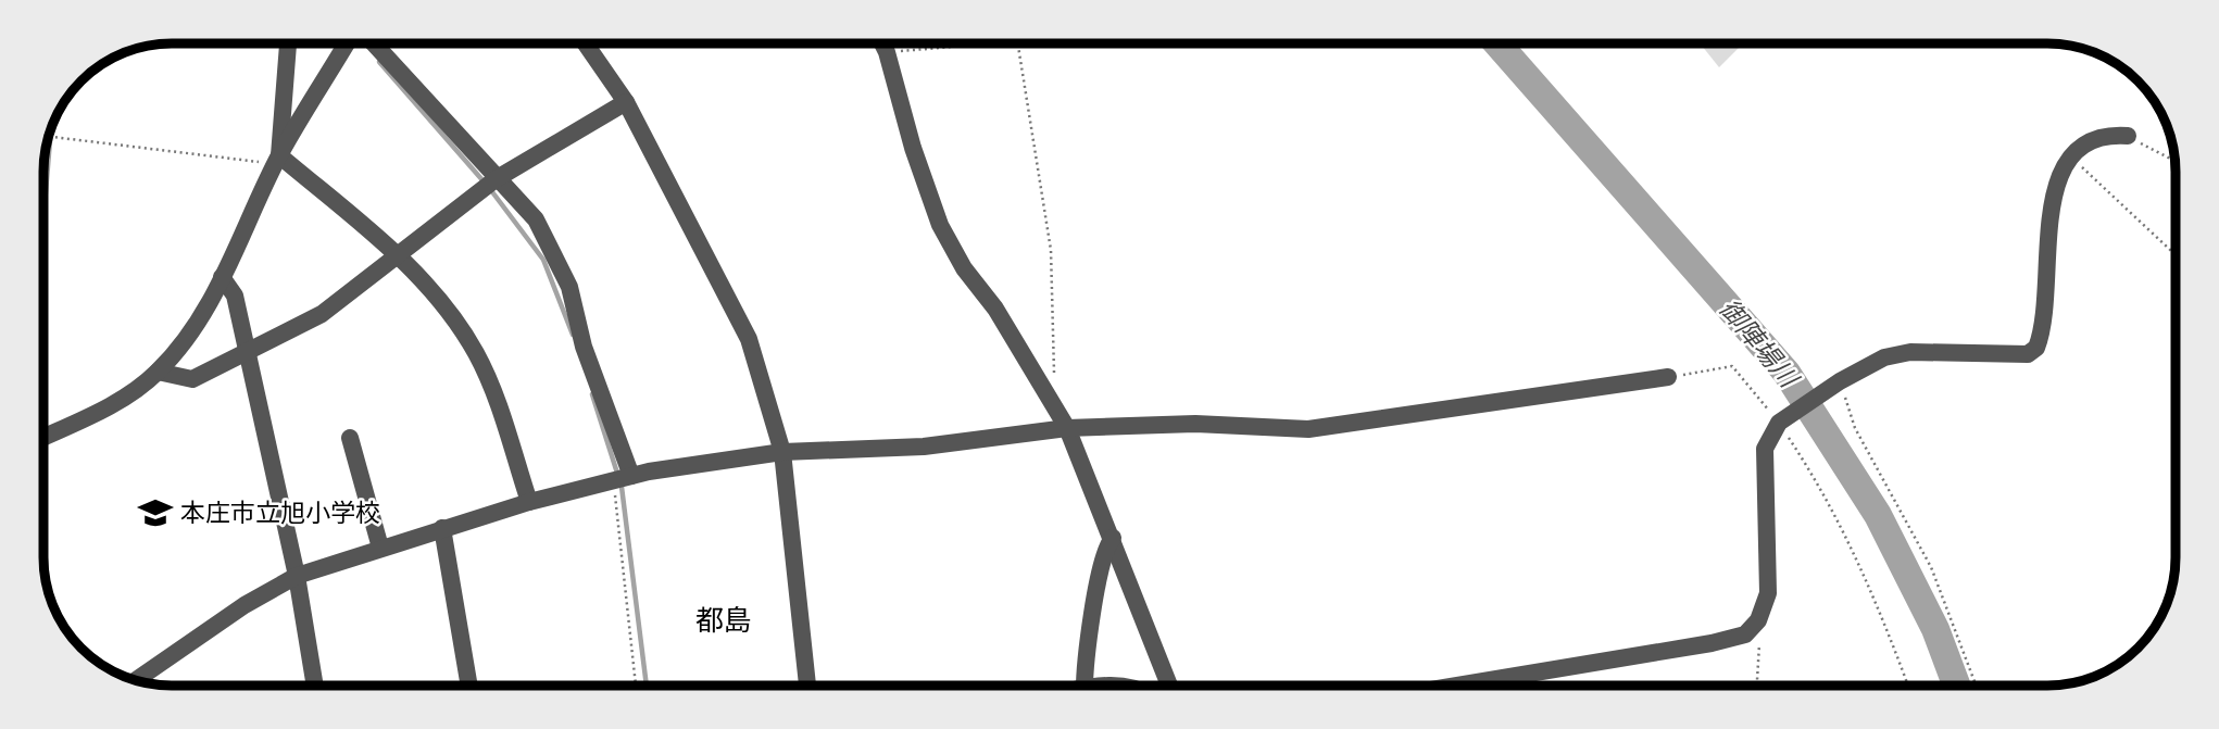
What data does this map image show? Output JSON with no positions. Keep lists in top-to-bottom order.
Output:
{
  "districts": ["都島"],
  "water": ["御陣場川"],
  "places": {
    "school or university": ["本庄市立旭小学校"]
  }
}
